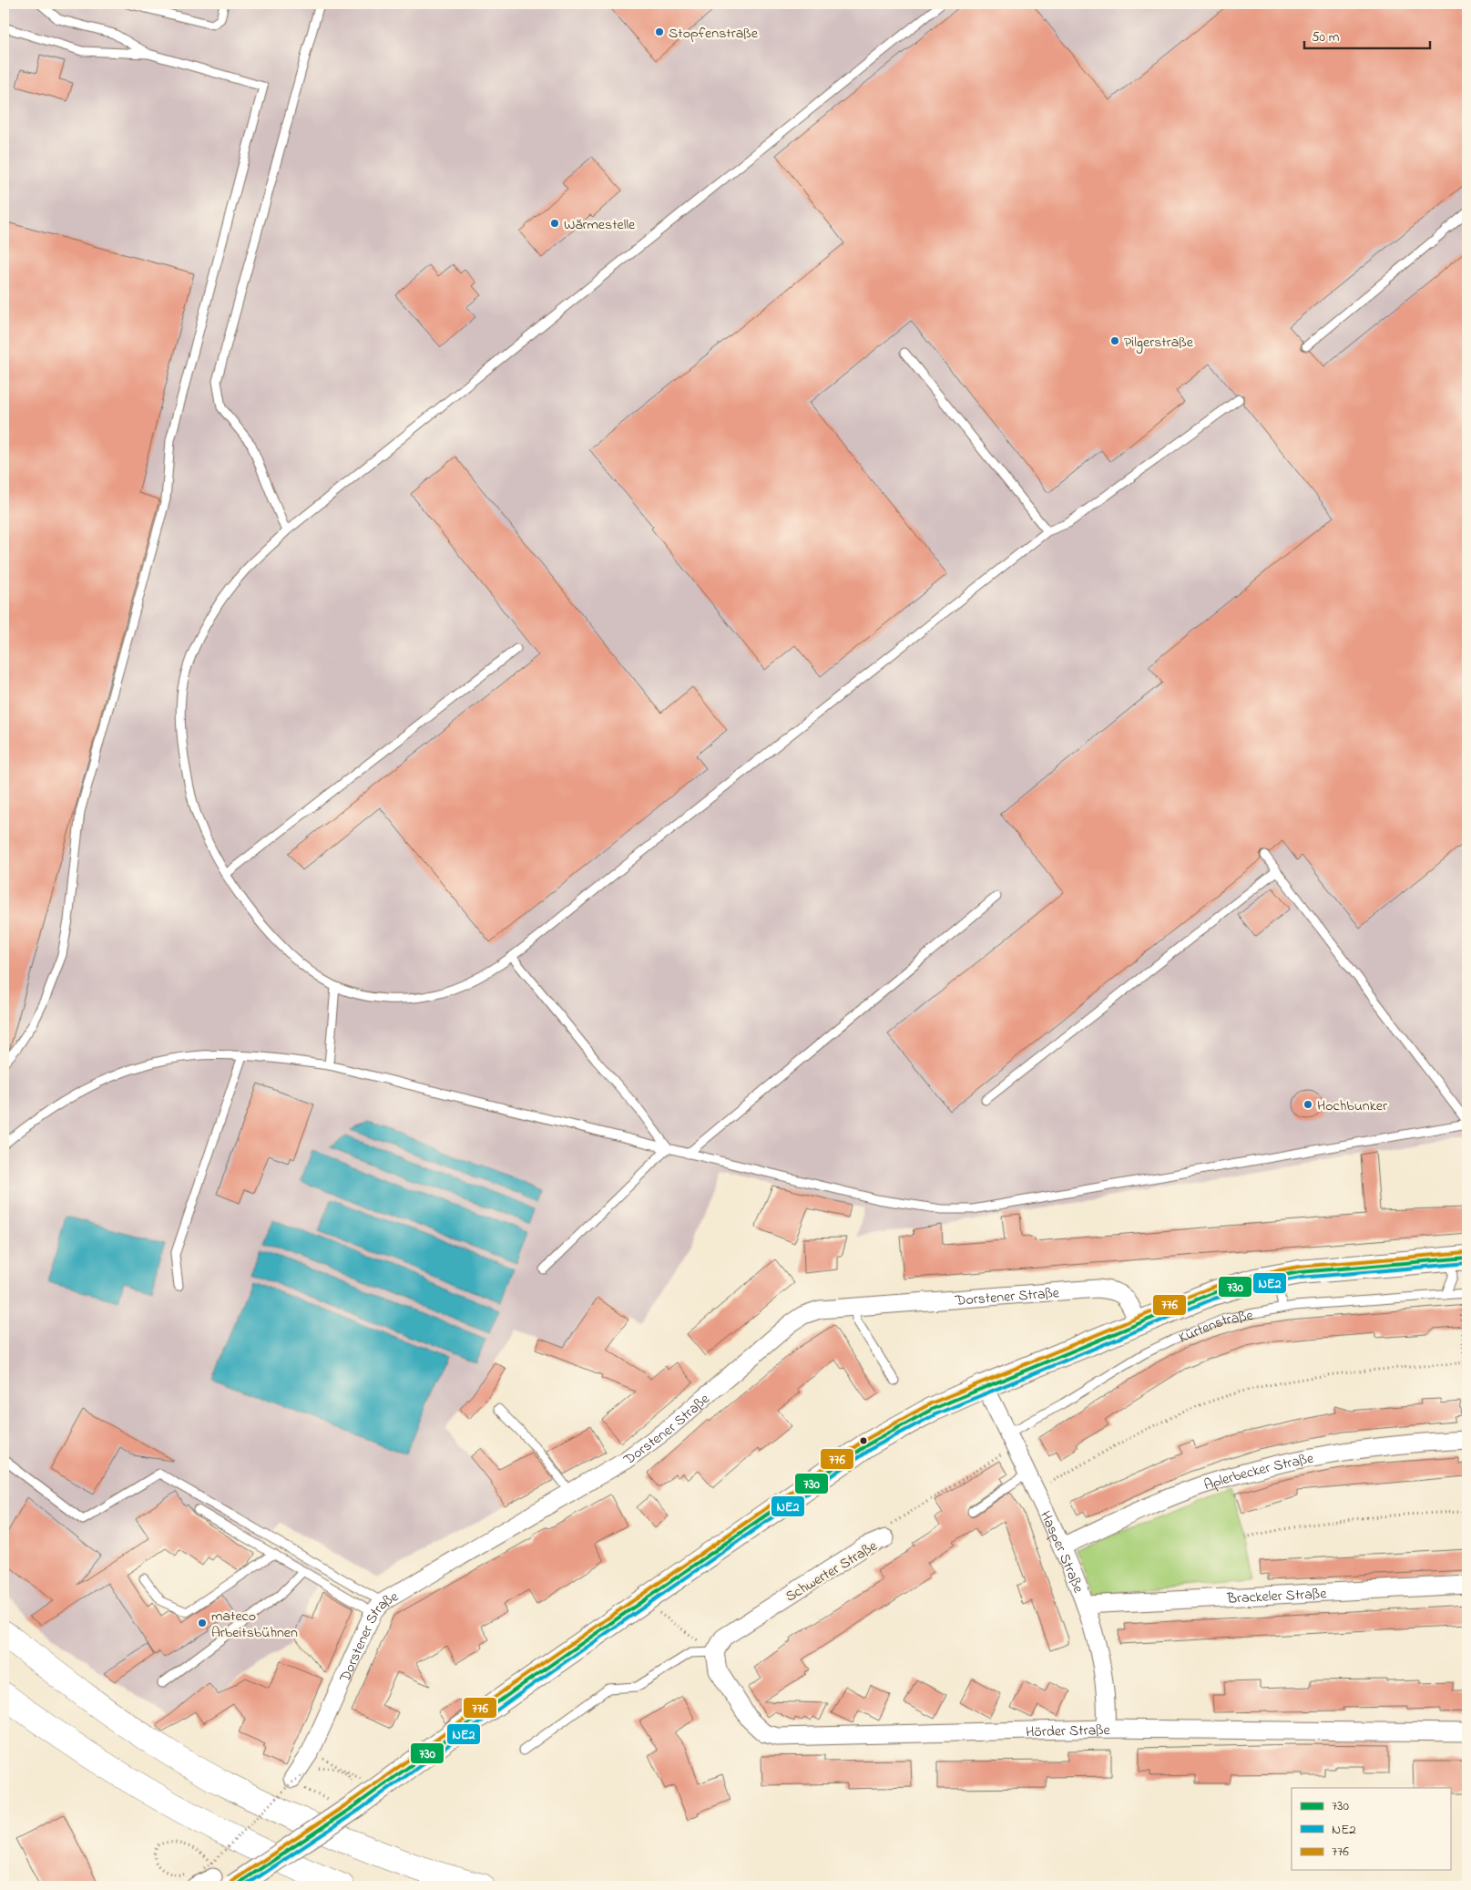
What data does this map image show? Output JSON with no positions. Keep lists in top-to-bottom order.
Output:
{
  "streets": {
    "main road": ["Kürtenstraße"],
    "street": [
      "Dorstener Straße",
      "Aplerbecker Straße",
      "Hasper Straße",
      "Schwerter Straße",
      "Brackeler Straße",
      "Hörder Straße"
    ]
  },
  "crossings": [
    ["Dorstener Straße", "Kürtenstraße"],
    ["Kürtenstraße", "Hasper Straße"],
    ["Kürtenstraße", "Schwerter Straße"],
    ["Aplerbecker Straße", "Hasper Straße"],
    ["Hasper Straße", "Schwerter Straße"],
    ["Hasper Straße", "Brackeler Straße"],
    ["Hasper Straße", "Hörder Straße"],
    ["Schwerter Straße", "Hörder Straße"]
  ],
  "places": [
    "Stopfenstraße",
    "Wärmestelle",
    "Pilgerstraße",
    "Hochbunker",
    "mateco Arbeitsbühnen"
  ],
  "lines": ["transit line 776", "transit line 730", "transit line NE2"],
  "legend": ["730", "NE2", "776"],
  "scale_bar": "50 m"
}
